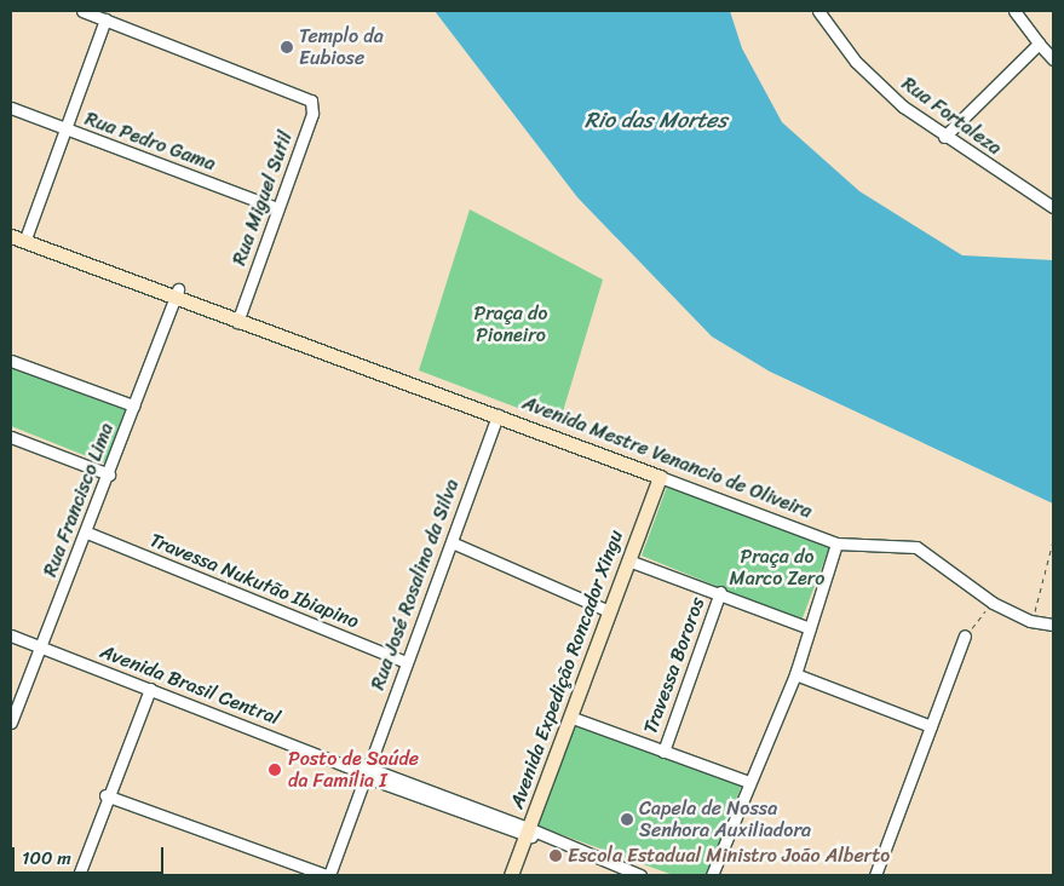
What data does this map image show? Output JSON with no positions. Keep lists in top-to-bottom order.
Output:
{
  "streets": {
    "street": [
      "Rua Fortaleza",
      "Rua Pedro Gama",
      "Rua Miguel Sutil",
      "Avenida Mestre Venancio de Oliveira",
      "Rua Francisco Lima",
      "Travessa Nukutão Ibiapino",
      "Rua José Rosalino da Silva",
      "Travessa Bororos",
      "Avenida Expedição Roncador Xingu",
      "Avenida Brasil Central"
    ]
  },
  "crossings": [
    ["Rua Pedro Gama", "Rua Miguel Sutil"],
    ["Rua Miguel Sutil", "Avenida Mestre Venancio de Oliveira"],
    ["Avenida Mestre Venancio de Oliveira", "Rua Francisco Lima"],
    ["Avenida Mestre Venancio de Oliveira", "Rua José Rosalino da Silva"],
    ["Avenida Mestre Venancio de Oliveira", "Avenida Expedição Roncador Xingu"],
    ["Rua Francisco Lima", "Travessa Nukutão Ibiapino"],
    ["Rua Francisco Lima", "Avenida Brasil Central"],
    ["Travessa Nukutão Ibiapino", "Rua José Rosalino da Silva"],
    ["Rua José Rosalino da Silva", "Avenida Brasil Central"],
    ["Avenida Expedição Roncador Xingu", "Avenida Brasil Central"]
  ],
  "water": ["Rio das Mortes"],
  "parks": ["Praça do Pioneiro", "Praça do Marco Zero"],
  "places": [
    "Templo da Eubiose",
    "Posto de Saúde da Família I",
    "Capela de Nossa Senhora Auxiliadora",
    "Escola Estadual Ministro João Alberto"
  ],
  "scale_bar": "100 m"
}
